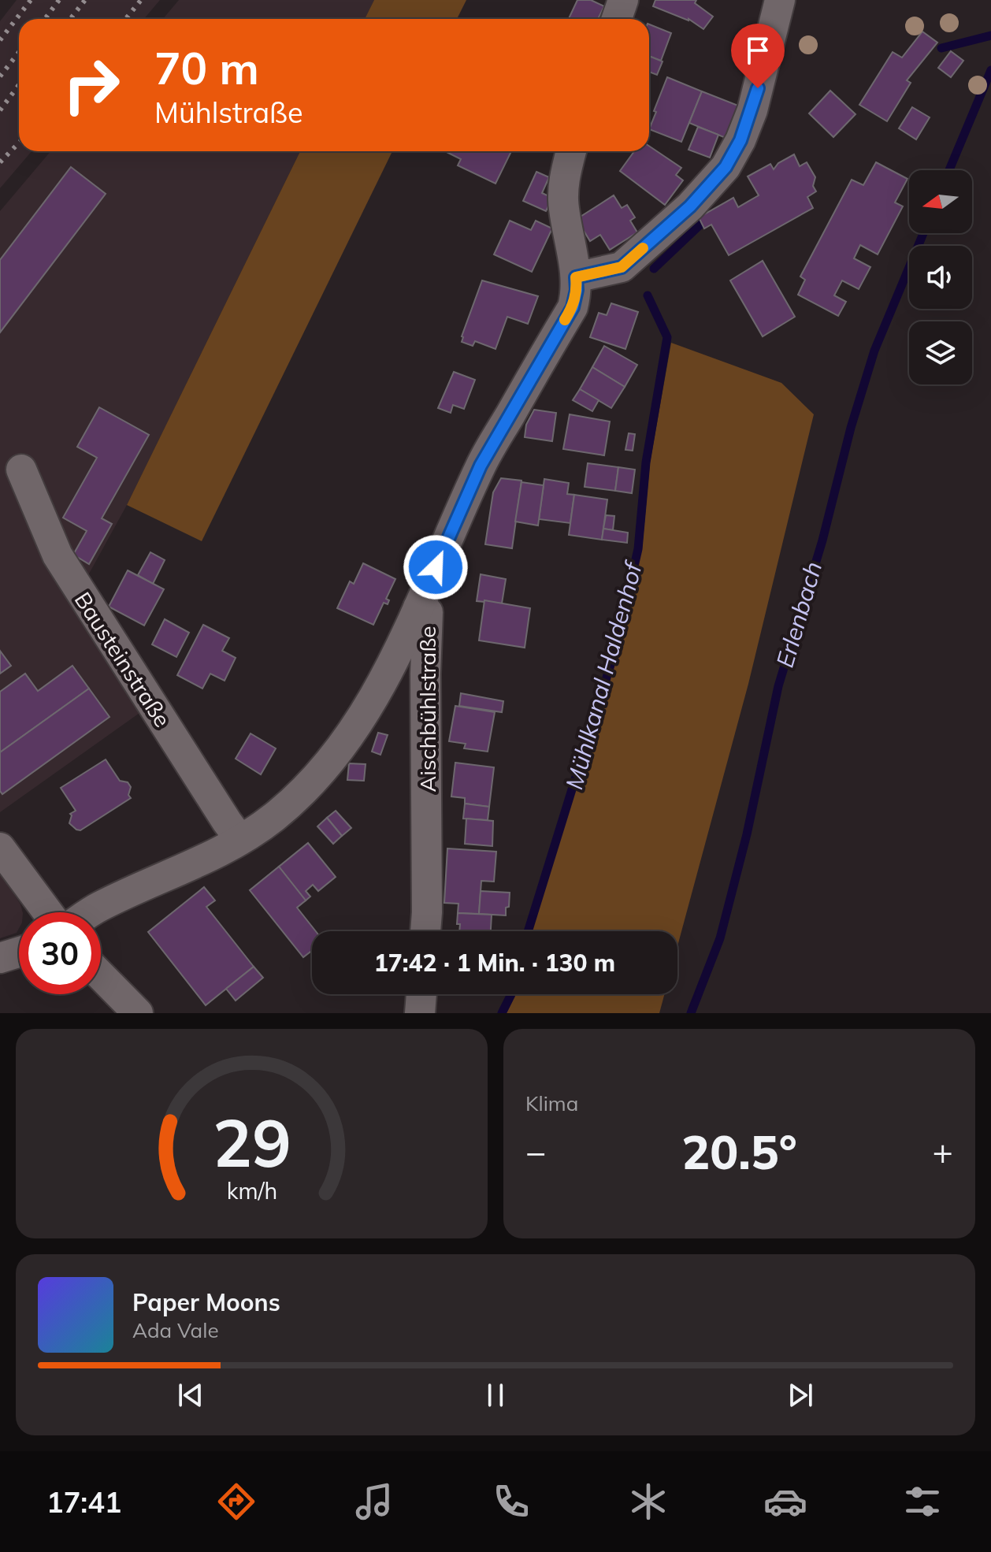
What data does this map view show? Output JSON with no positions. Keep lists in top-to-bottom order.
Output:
{
  "streets": {
    "street": ["Bausteinstraße", "Aischbühlstraße"]
  },
  "water": ["Erlenbach", "Mühlkanal Haldenhof"],
  "north": "left",
  "page": {
    "turn": ["70 m", "Mühlstraße"],
    "limit": "30",
    "trip": "17:42 · 1 Min. · 130 m",
    "tile": "Klima",
    "heat": ["−", "20.5°", "+"],
    "song": ["Paper Moons", "Ada Vale"],
    "tabs": "17:41",
    "gauge": ["29", "km/h"]
  }
}
